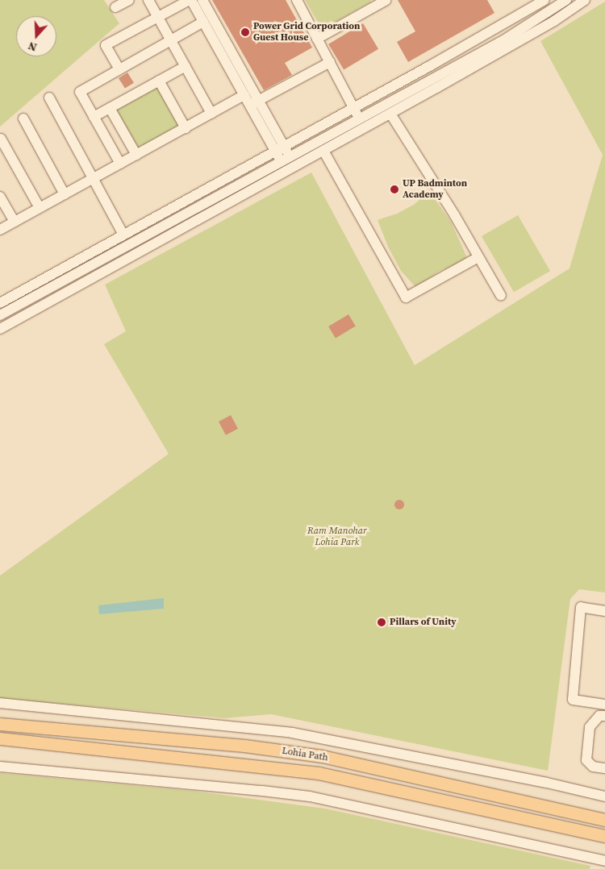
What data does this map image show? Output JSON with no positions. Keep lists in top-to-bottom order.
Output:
{
  "streets": {
    "main road": ["Lohia Path"]
  },
  "parks": ["Ram Manohar Lohia Park"],
  "places": ["Power Grid Corporation Guest House", "UP Badminton Academy", "Pillars of Unity"],
  "north": "bottom"
}
